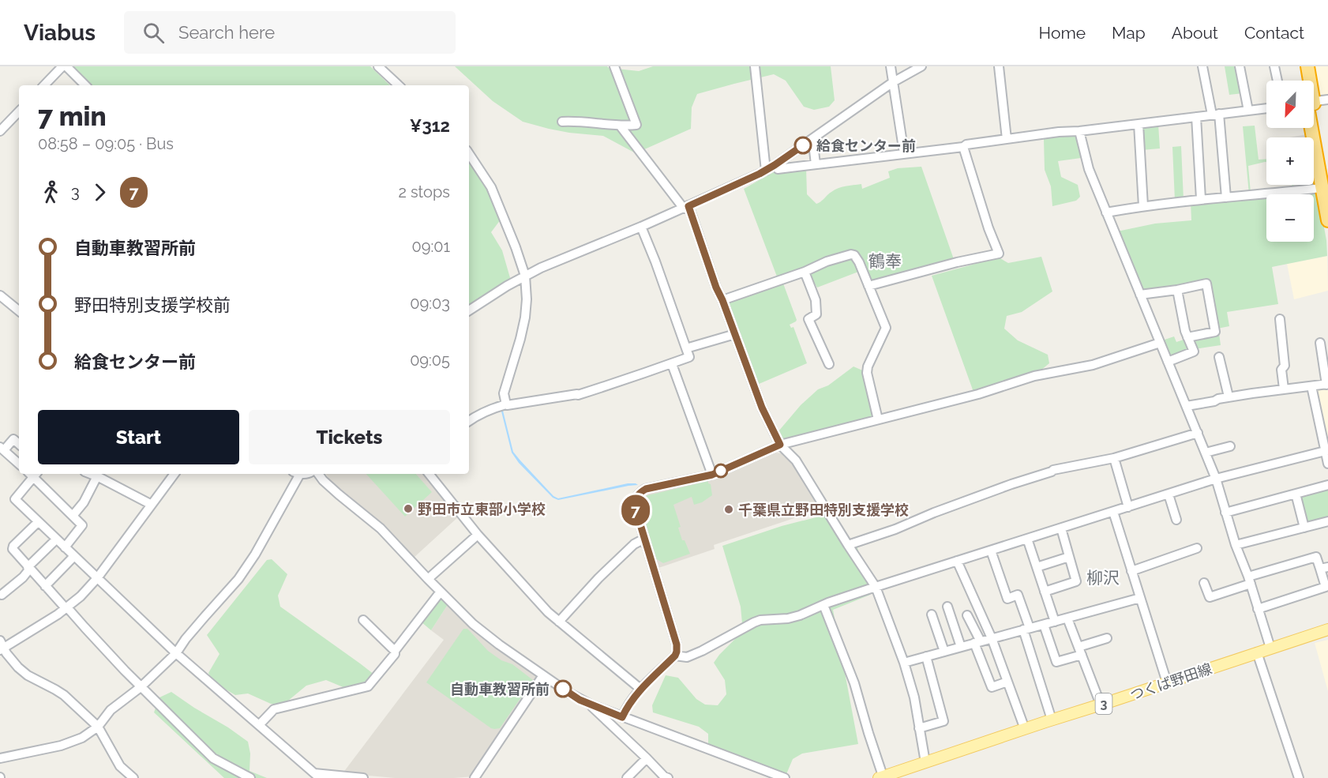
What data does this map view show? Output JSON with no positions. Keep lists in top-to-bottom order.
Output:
{
  "streets": {
    "main road": ["つくば野田線", "3"]
  },
  "districts": ["鶴奉", "柳沢"],
  "places": [
    "給食センター前",
    "野田市立東部小学校",
    "千葉県立野田特別支援学校",
    "自動車教習所前"
  ],
  "lines": ["bus line 7"],
  "north": "bottom left",
  "page": {
    "header": "Viabus",
    "search": "Search here",
    "nav": [
      "Home",
      "Map",
      "About",
      "Contact"
    ],
    "on_map": "7",
    "map_buttons": ["+", "−"],
    "heading": ["7 min", "08:58 – 09:05 · Bus", "¥312"],
    "legs": ["3", "7", "2 stops"],
    "list": [
      {
        "name": "自動車教習所前",
        "value": "09:01"
      },
      {
        "name": "野田特別支援学校前",
        "value": "09:03"
      },
      {
        "name": "給食センター前",
        "value": "09:05"
      }
    ],
    "buttons": ["Start", "Tickets"]
  }
}
